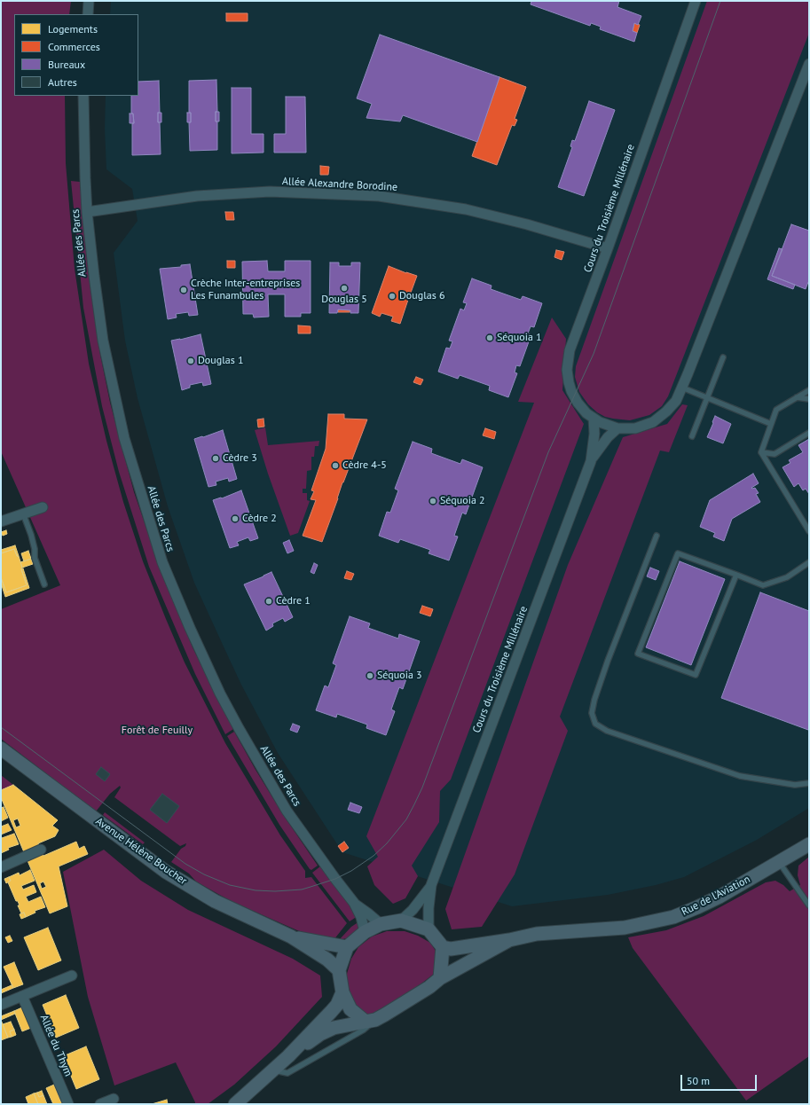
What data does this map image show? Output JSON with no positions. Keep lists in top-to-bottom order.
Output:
{
  "streets": {
    "street": [
      "Allée Alexandre Borodine",
      "Cours du Troisième Millénaire",
      "Allée des Parcs",
      "Avenue Hélène Boucher",
      "Rue de l'Aviation",
      "Allée du Thym"
    ]
  },
  "crossings": [
    ["Allée Alexandre Borodine", "Cours du Troisième Millénaire"],
    ["Allée Alexandre Borodine", "Allée des Parcs"],
    ["Cours du Troisième Millénaire", "Allée des Parcs"],
    ["Cours du Troisième Millénaire", "Avenue Hélène Boucher"],
    ["Cours du Troisième Millénaire", "Rue de l'Aviation"],
    ["Allée des Parcs", "Avenue Hélène Boucher"],
    ["Allée des Parcs", "Rue de l'Aviation"],
    ["Avenue Hélène Boucher", "Rue de l'Aviation"]
  ],
  "parks": ["Forêt de Feuilly"],
  "places": [
    "Douglas 5",
    "Crèche Inter-entreprises Les Funambules",
    "Douglas 6",
    "Séquoia 1",
    "Douglas 1",
    "Cèdre 3",
    "Cèdre 4-5",
    "Séquoia 2",
    "Cèdre 2",
    "Cèdre 1",
    "Séquoia 3"
  ],
  "legend": [
    "Logements",
    "Commerces",
    "Bureaux",
    "Autres"
  ],
  "scale_bar": "50 m"
}
